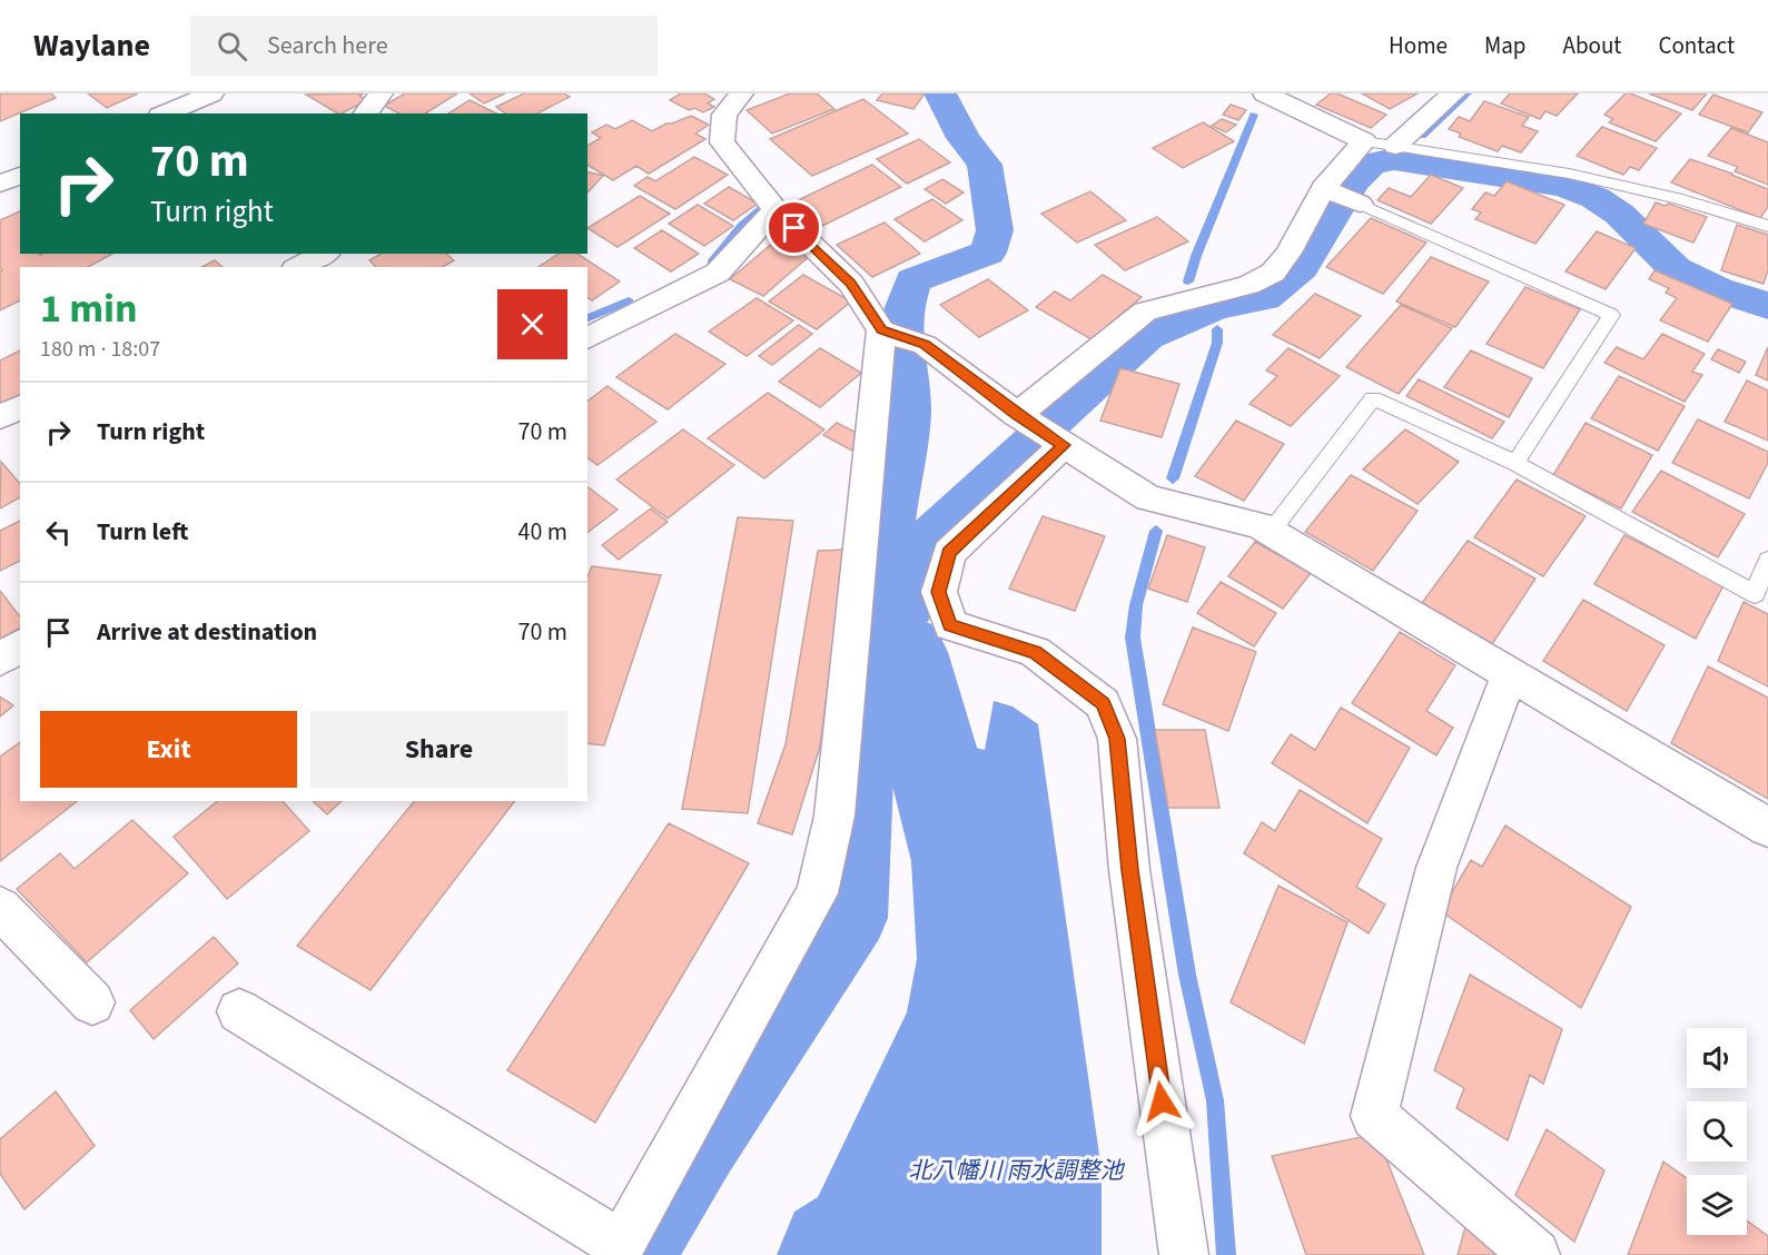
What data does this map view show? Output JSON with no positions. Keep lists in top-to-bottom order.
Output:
{
  "water": ["北八幡川 雨水調整池"],
  "page": {
    "header": "Waylane",
    "search": "Search here",
    "nav": [
      "Home",
      "Map",
      "About",
      "Contact"
    ],
    "turn": ["70 m", "Turn right"],
    "heading": ["1 min", "180 m · 18:07"],
    "list": [
      {
        "name": "Turn right",
        "value": "70 m"
      },
      {
        "name": "Turn left",
        "value": "40 m"
      },
      {
        "name": "Arrive at destination",
        "value": "70 m"
      }
    ],
    "buttons": ["Exit", "Share"]
  }
}
